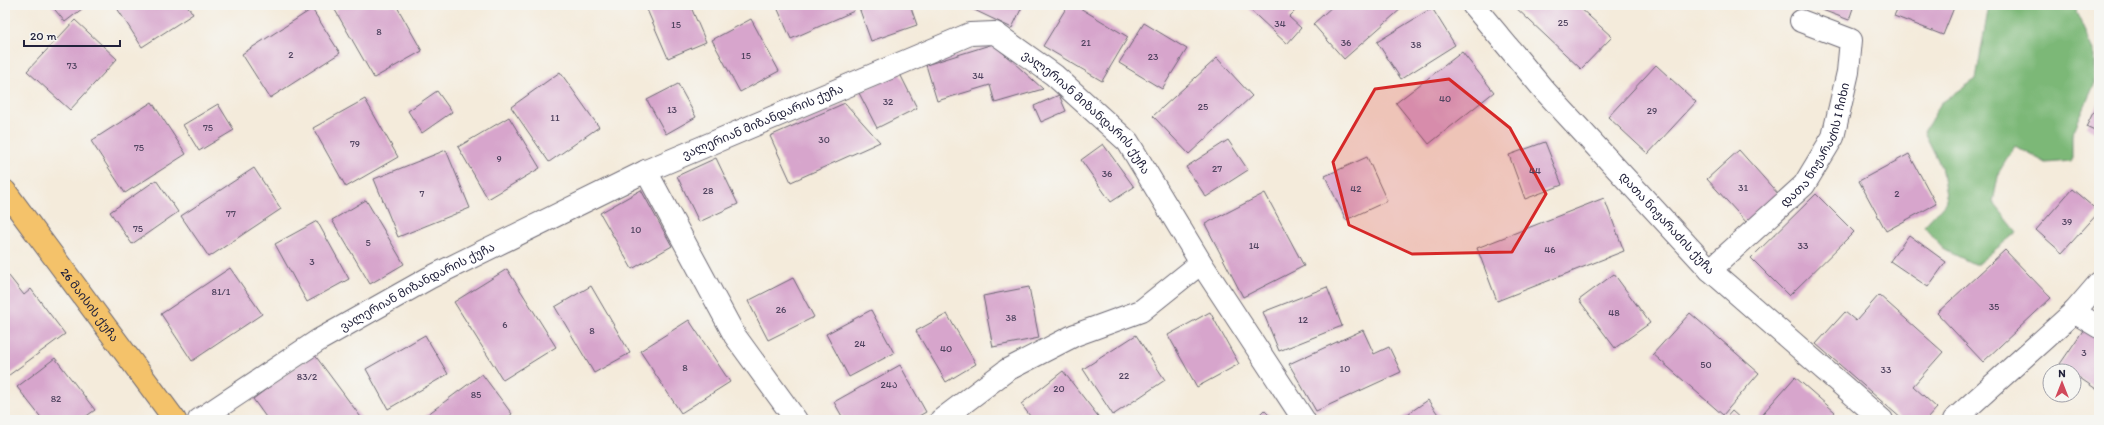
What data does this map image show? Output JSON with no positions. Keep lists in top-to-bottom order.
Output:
{
  "streets": {
    "main road": ["26 მაისის ქუჩა"],
    "street": ["ვალერიან მიზანდარის ქუჩა", "დათა ნიჟარაძის I ჩიხი", "დათა ნიჟარაძის ქუჩა"]
  },
  "crossings": [
    ["დათა ნიჟარაძის I ჩიხი", "დათა ნიჟარაძის ქუჩა"]
  ],
  "house_numbers": [
    "25",
    "34",
    "15",
    "8",
    "21",
    "36",
    "38",
    "2",
    "15",
    "23",
    "73",
    "34",
    "40",
    "32",
    "25",
    "13",
    "29",
    "11",
    "75",
    "30",
    "79",
    "75",
    "9",
    "27",
    "44",
    "36",
    "31",
    "42",
    "28",
    "7",
    "2",
    "77",
    "39",
    "75",
    "10",
    "5",
    "14",
    "33",
    "46",
    "3",
    "81/1",
    "35",
    "26",
    "48",
    "38",
    "12",
    "6",
    "8",
    "24",
    "40",
    "3",
    "50",
    "8",
    "10",
    "33",
    "22",
    "83/2",
    "24ა",
    "20",
    "85",
    "82"
  ],
  "scale_bar": "20 m",
  "north": "top"
}
